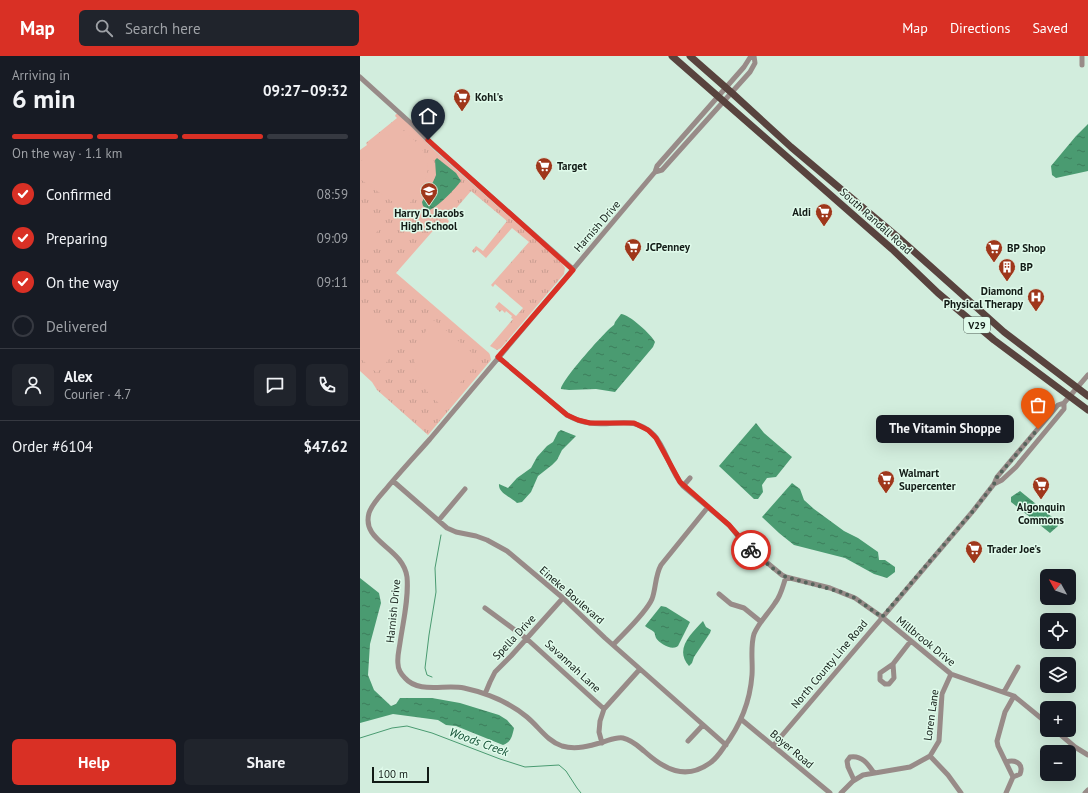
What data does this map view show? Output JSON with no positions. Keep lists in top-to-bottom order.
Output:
{
  "streets": {
    "main road": ["South Randall Road", "V29"],
    "street": [
      "Harnish Drive",
      "Eineke Boulevard",
      "Spella Drive",
      "Millbrook Drive",
      "North County Line Road",
      "Savannah Lane",
      "Loren Lane",
      "Boyer Road"
    ]
  },
  "crossings": [
    ["South Randall Road", "Harnish Drive"],
    ["South Randall Road", "North County Line Road"],
    ["Harnish Drive", "Eineke Boulevard"],
    ["Harnish Drive", "Spella Drive"],
    ["Harnish Drive", "Millbrook Drive"],
    ["Harnish Drive", "Boyer Road"],
    ["Eineke Boulevard", "Spella Drive"],
    ["Spella Drive", "Savannah Lane"],
    ["Millbrook Drive", "North County Line Road"],
    ["Millbrook Drive", "Loren Lane"],
    ["North County Line Road", "Boyer Road"]
  ],
  "water": ["Woods Creek"],
  "places": {
    "supermarket": [
      "Kohl's",
      "Target",
      "Aldi",
      "JCPenney",
      "BP Shop",
      "Walmart Supercenter",
      "Algonquin Commons",
      "Trader Joe's"
    ],
    "school or university": ["Harry D. Jacobs High School"],
    "building": ["BP"],
    "hospital": ["Diamond Physical Therapy"],
    "other": ["The Vitamin Shoppe"]
  },
  "scale_bar": "100 m",
  "north": "top left",
  "page": {
    "header": "Map",
    "search": "Search here",
    "nav": ["Map", "Directions", "Saved"],
    "heading": ["6 min", "Arriving in", "09:27–09:32"],
    "panel": [
      "Alex",
      "Courier · 4.7",
      "Order #6104",
      "$47.62"
    ],
    "bar": "On the way · 1.1 km",
    "list": [
      ["Confirmed", "08:59"],
      ["Preparing", "09:09"],
      ["On the way", "09:11"],
      "Delivered"
    ],
    "bubble": "The Vitamin Shoppe",
    "map_buttons": ["+", "−"],
    "buttons": ["Help", "Share"],
    "scale": "100 m"
  }
}
